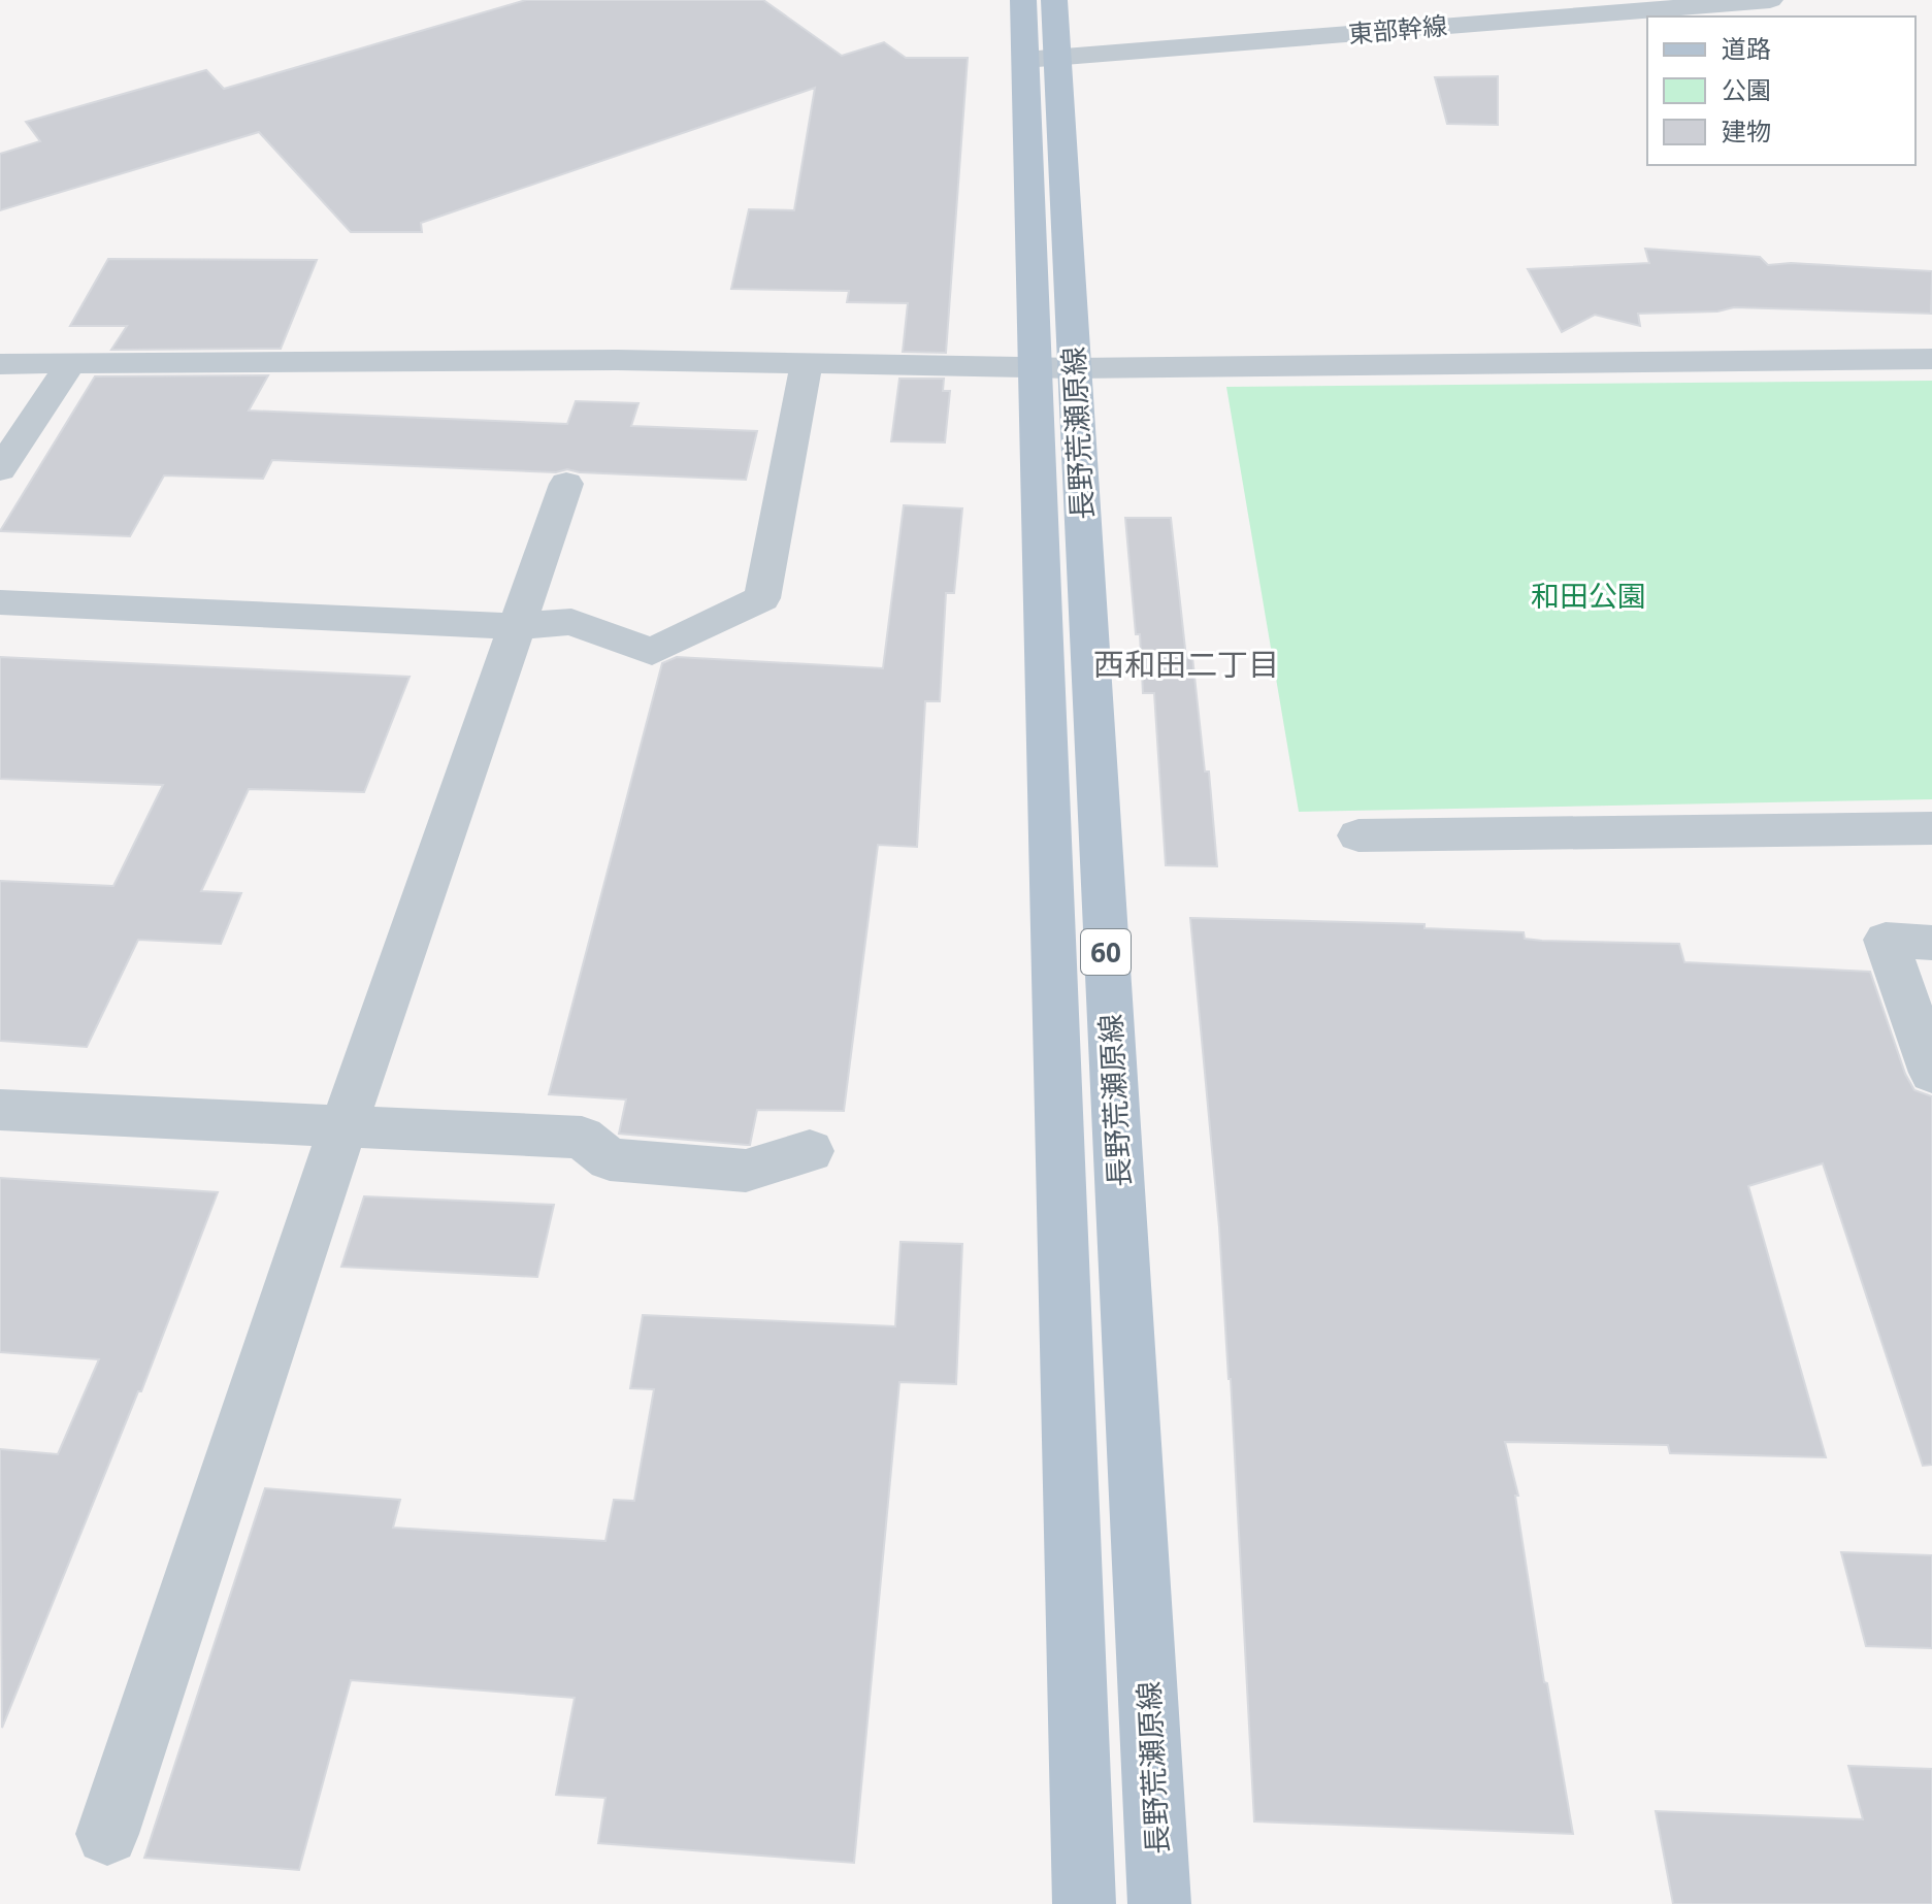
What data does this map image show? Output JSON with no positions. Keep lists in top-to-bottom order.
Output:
{
  "streets": {
    "main road": ["長野荒瀬原線", "60"],
    "street": ["東部幹線"]
  },
  "crossings": [
    ["東部幹線", "長野荒瀬原線"]
  ],
  "districts": ["西和田二丁目"],
  "parks": ["和田公園"],
  "legend": ["道路", "公園", "建物"]
}
